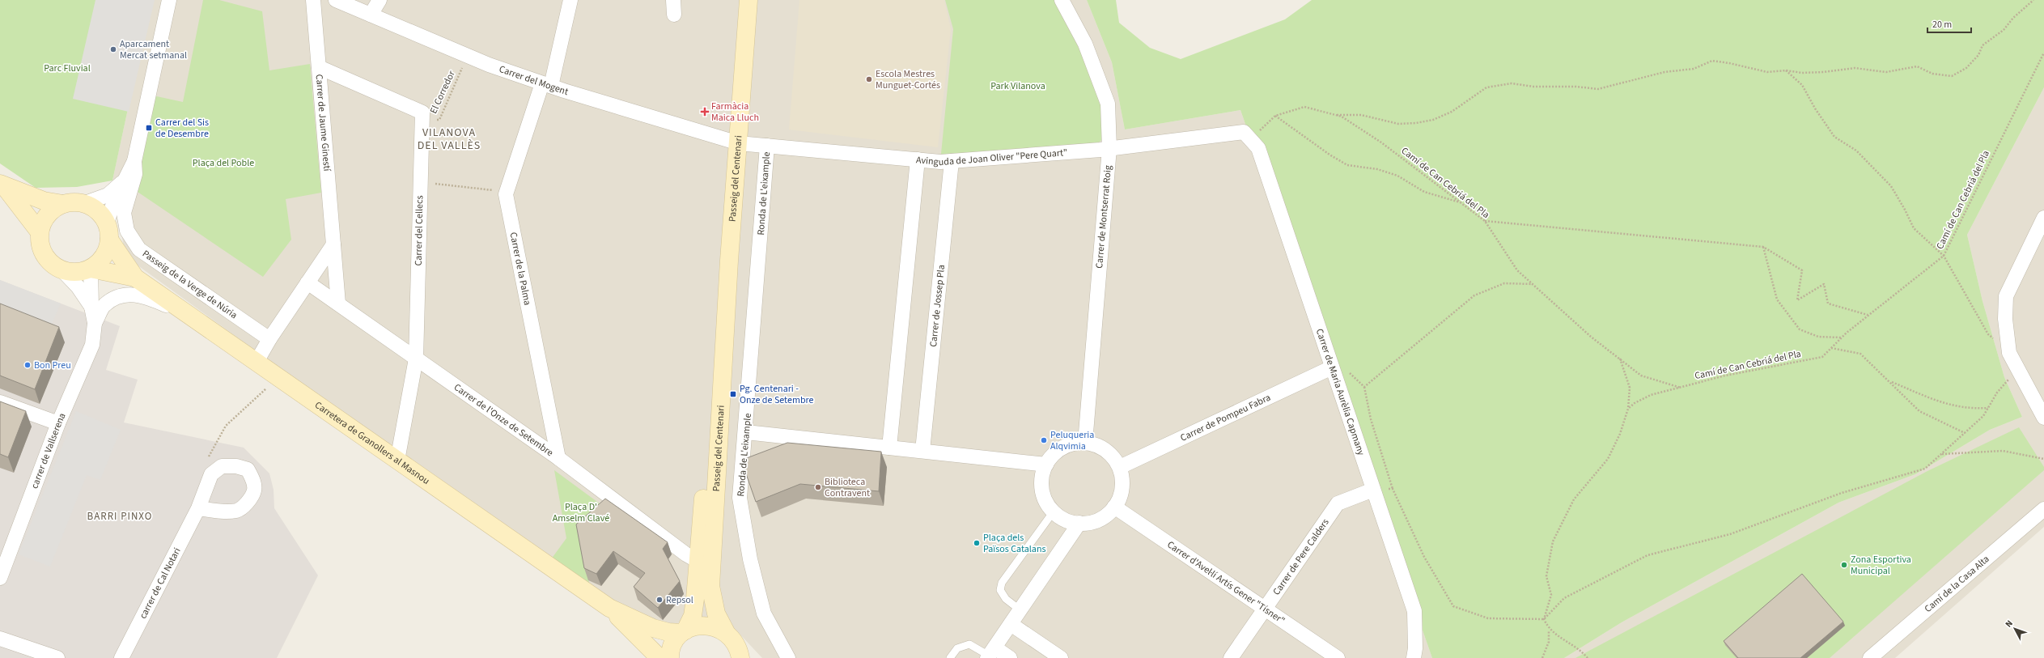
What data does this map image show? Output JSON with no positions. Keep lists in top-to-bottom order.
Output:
{
  "streets": {
    "main road": ["Passeig del Centenari", "Carretera de Granollers al Masnou"],
    "street": [
      "Carrer del Mogent",
      "Carrer de Jaume Ginestí",
      "Avinguda de Joan Oliver \"Pere Quart\"",
      "Ronda de L'eixample",
      "Carrer de Montserrat Roig",
      "Carrer del Cellecs",
      "Carrer de la Palma",
      "Passeig de la Verge de Núria",
      "Carrer de Jossep Pla",
      "Carrer de Maria Aurèlia Capmany",
      "Carrer de Pompeu Fabra",
      "Carrer de l'Onze de Setembre",
      "carrer de Vallserena",
      "Carrer de Pere Calders",
      "Carrer d'Avel·lí Artís Gener \"Tísner\"",
      "carrer de Cal Notari",
      "Camí de la Casa Alta"
    ],
    "path": ["El Corredor", "Camí de Can Cebriá del Pla"]
  },
  "crossings": [
    ["Carrer del Mogent", "El Corredor"],
    ["Carrer del Mogent", "Avinguda de Joan Oliver \"Pere Quart\""],
    ["Carrer del Mogent", "Passeig del Centenari"],
    ["Carrer del Mogent", "Carrer de la Palma"],
    ["El Corredor", "Carrer del Cellecs"],
    ["Carrer de Jaume Ginestí", "Carrer del Cellecs"],
    ["Carrer de Jaume Ginestí", "Carrer de l'Onze de Setembre"],
    ["Avinguda de Joan Oliver \"Pere Quart\"", "Passeig del Centenari"],
    ["Avinguda de Joan Oliver \"Pere Quart\"", "Camí de Can Cebriá del Pla"],
    ["Avinguda de Joan Oliver \"Pere Quart\"", "Ronda de L'eixample"],
    ["Avinguda de Joan Oliver \"Pere Quart\"", "Carrer de Montserrat Roig"],
    ["Avinguda de Joan Oliver \"Pere Quart\"", "Carrer de Jossep Pla"],
    ["Avinguda de Joan Oliver \"Pere Quart\"", "Carrer de Maria Aurèlia Capmany"],
    ["Passeig del Centenari", "Carrer de l'Onze de Setembre"],
    ["Passeig del Centenari", "Carretera de Granollers al Masnou"],
    ["Camí de Can Cebriá del Pla", "Carrer de Maria Aurèlia Capmany"],
    ["Carrer de Montserrat Roig", "Carrer de Pompeu Fabra"],
    ["Carrer de Montserrat Roig", "Carrer d'Avel·lí Artís Gener \"Tísner\""],
    ["Carrer del Cellecs", "Carrer de l'Onze de Setembre"],
    ["Carrer del Cellecs", "Carretera de Granollers al Masnou"],
    ["Carrer de la Palma", "Carrer de l'Onze de Setembre"],
    ["Carrer de Maria Aurèlia Capmany", "Carrer de Pompeu Fabra"],
    ["Carrer de Maria Aurèlia Capmany", "Carrer de Pere Calders"],
    ["Carrer de Pompeu Fabra", "Carrer d'Avel·lí Artís Gener \"Tísner\""],
    ["Carretera de Granollers al Masnou", "carrer de Vallserena"],
    ["Carrer de Pere Calders", "Carrer d'Avel·lí Artís Gener \"Tísner\""]
  ],
  "districts": ["VILANOVA DEL VALLÈS", "BARRI PINXO"],
  "parks": [
    "Parc Fluvial",
    "Park Vilanova",
    "Plaça del Poble",
    "Plaça D' Amselm Clavé"
  ],
  "places": {
    "other": [
      "Aparcament Mercat setmanal",
      "Escola Mestres Munguet-Cortés",
      "Bon Preu",
      "Peluqueria Alqvimia",
      "Biblioteca Contravent",
      "Plaça dels Països Catalans",
      "Zona Esportiva Municipal",
      "Repsol"
    ],
    "health": ["Farmàcia Maica Lluch"],
    "transit": ["Carrer del Sis de Desembre", "Pg. Centenari - Onze de Setembre"]
  },
  "scale_bar": "20 m",
  "north": "top left"
}
